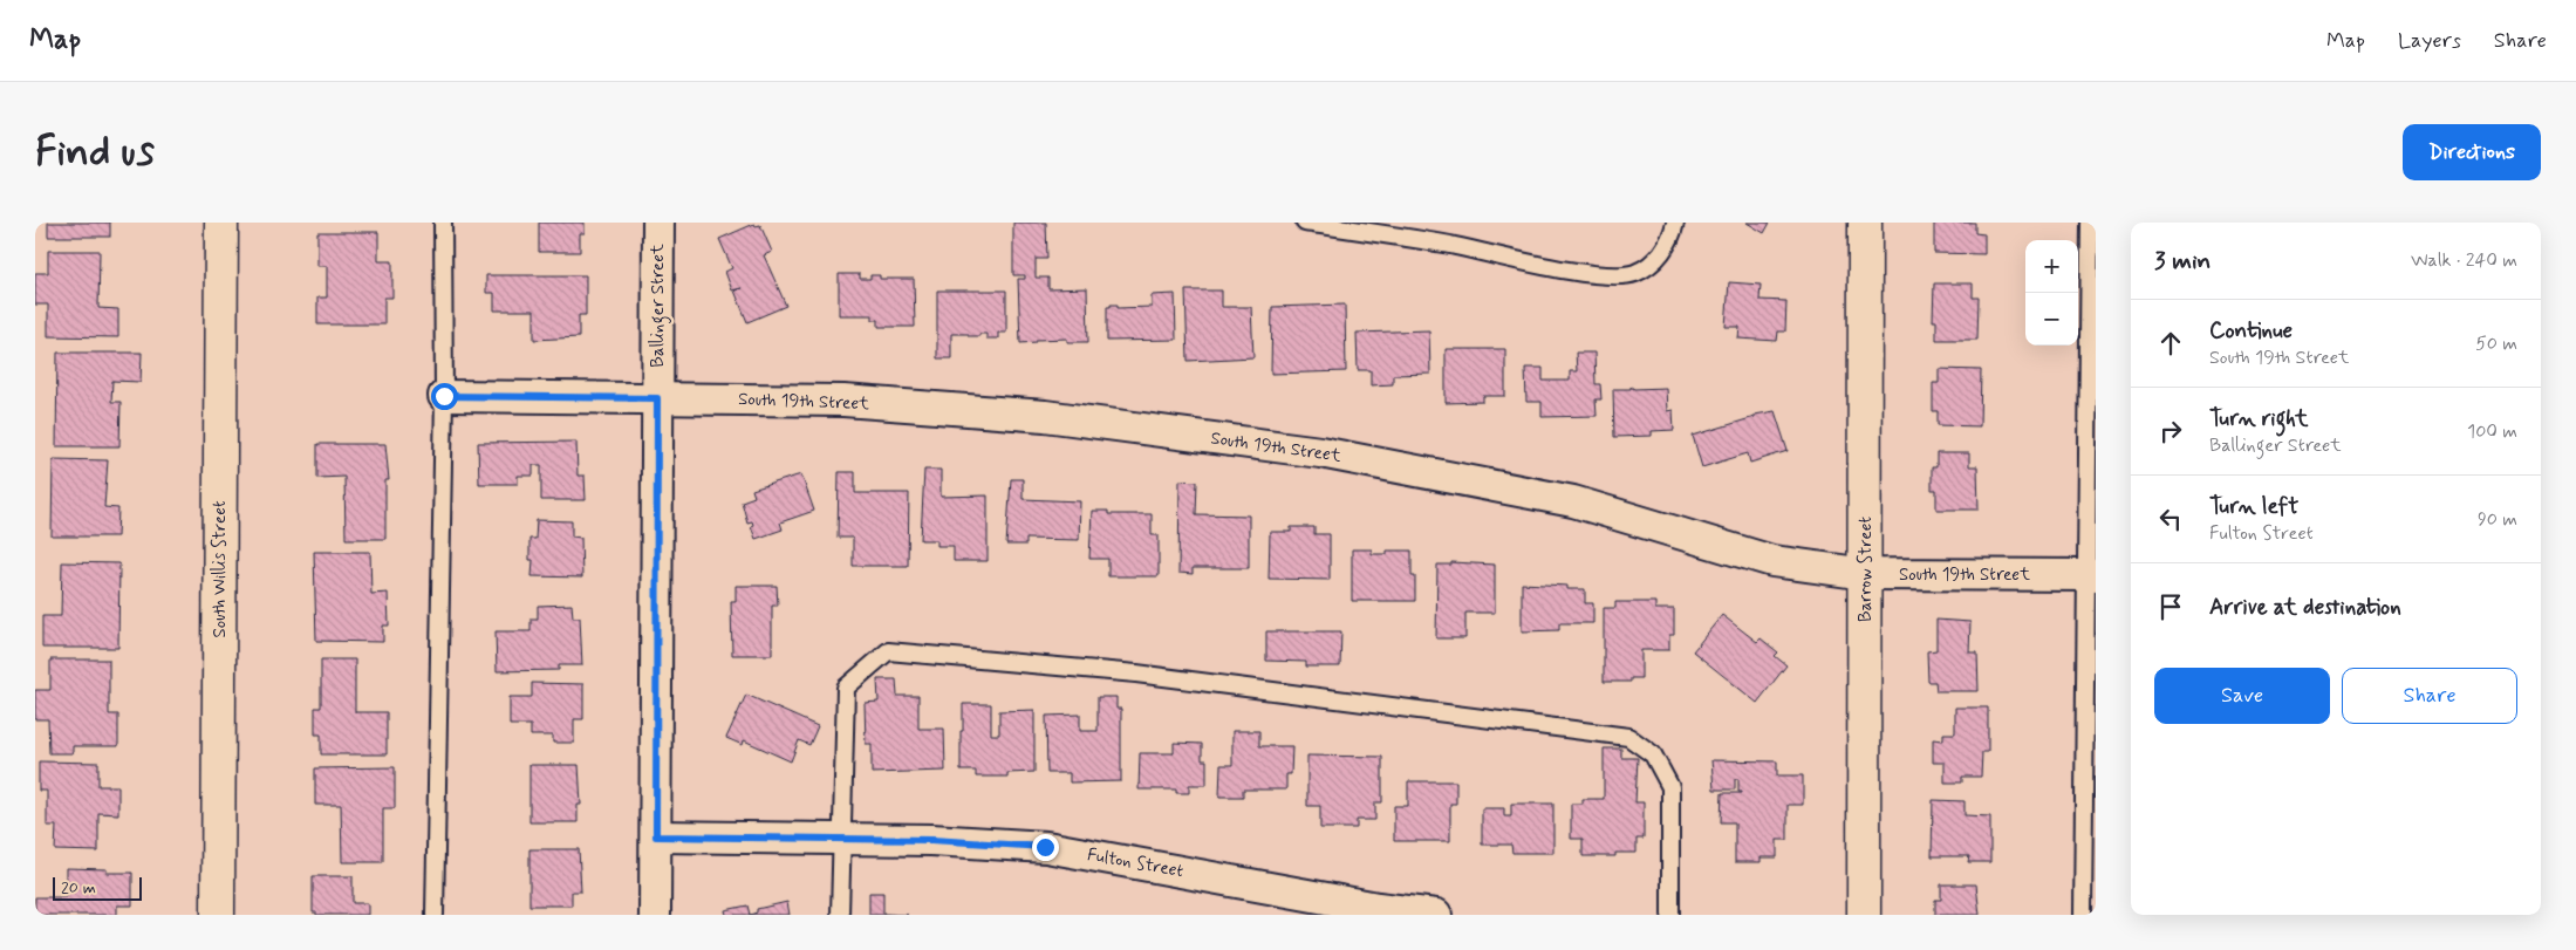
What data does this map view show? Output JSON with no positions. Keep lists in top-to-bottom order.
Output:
{
  "streets": {
    "main road": ["South Willis Street", "Barrow Street"],
    "street": ["Ballinger Street", "South 19th Street", "Fulton Street"]
  },
  "crossings": [
    ["Ballinger Street", "South 19th Street"],
    ["Ballinger Street", "Fulton Street"],
    ["South 19th Street", "Barrow Street"]
  ],
  "scale_bar": "20 m",
  "page": {
    "header": "Map",
    "nav": ["Map", "Layers", "Share"],
    "buttons": [
      "Directions",
      ["Save", "Share"]
    ],
    "title": "Find us",
    "heading": ["3 min", "Walk · 240 m"],
    "map_buttons": ["+", "−"],
    "list": [
      ["Continue", "South 19th Street", "50 m"],
      ["Turn right", "Ballinger Street", "100 m"],
      ["Turn left", "Fulton Street", "90 m"],
      "Arrive at destination"
    ],
    "scale": "20 m"
  }
}
